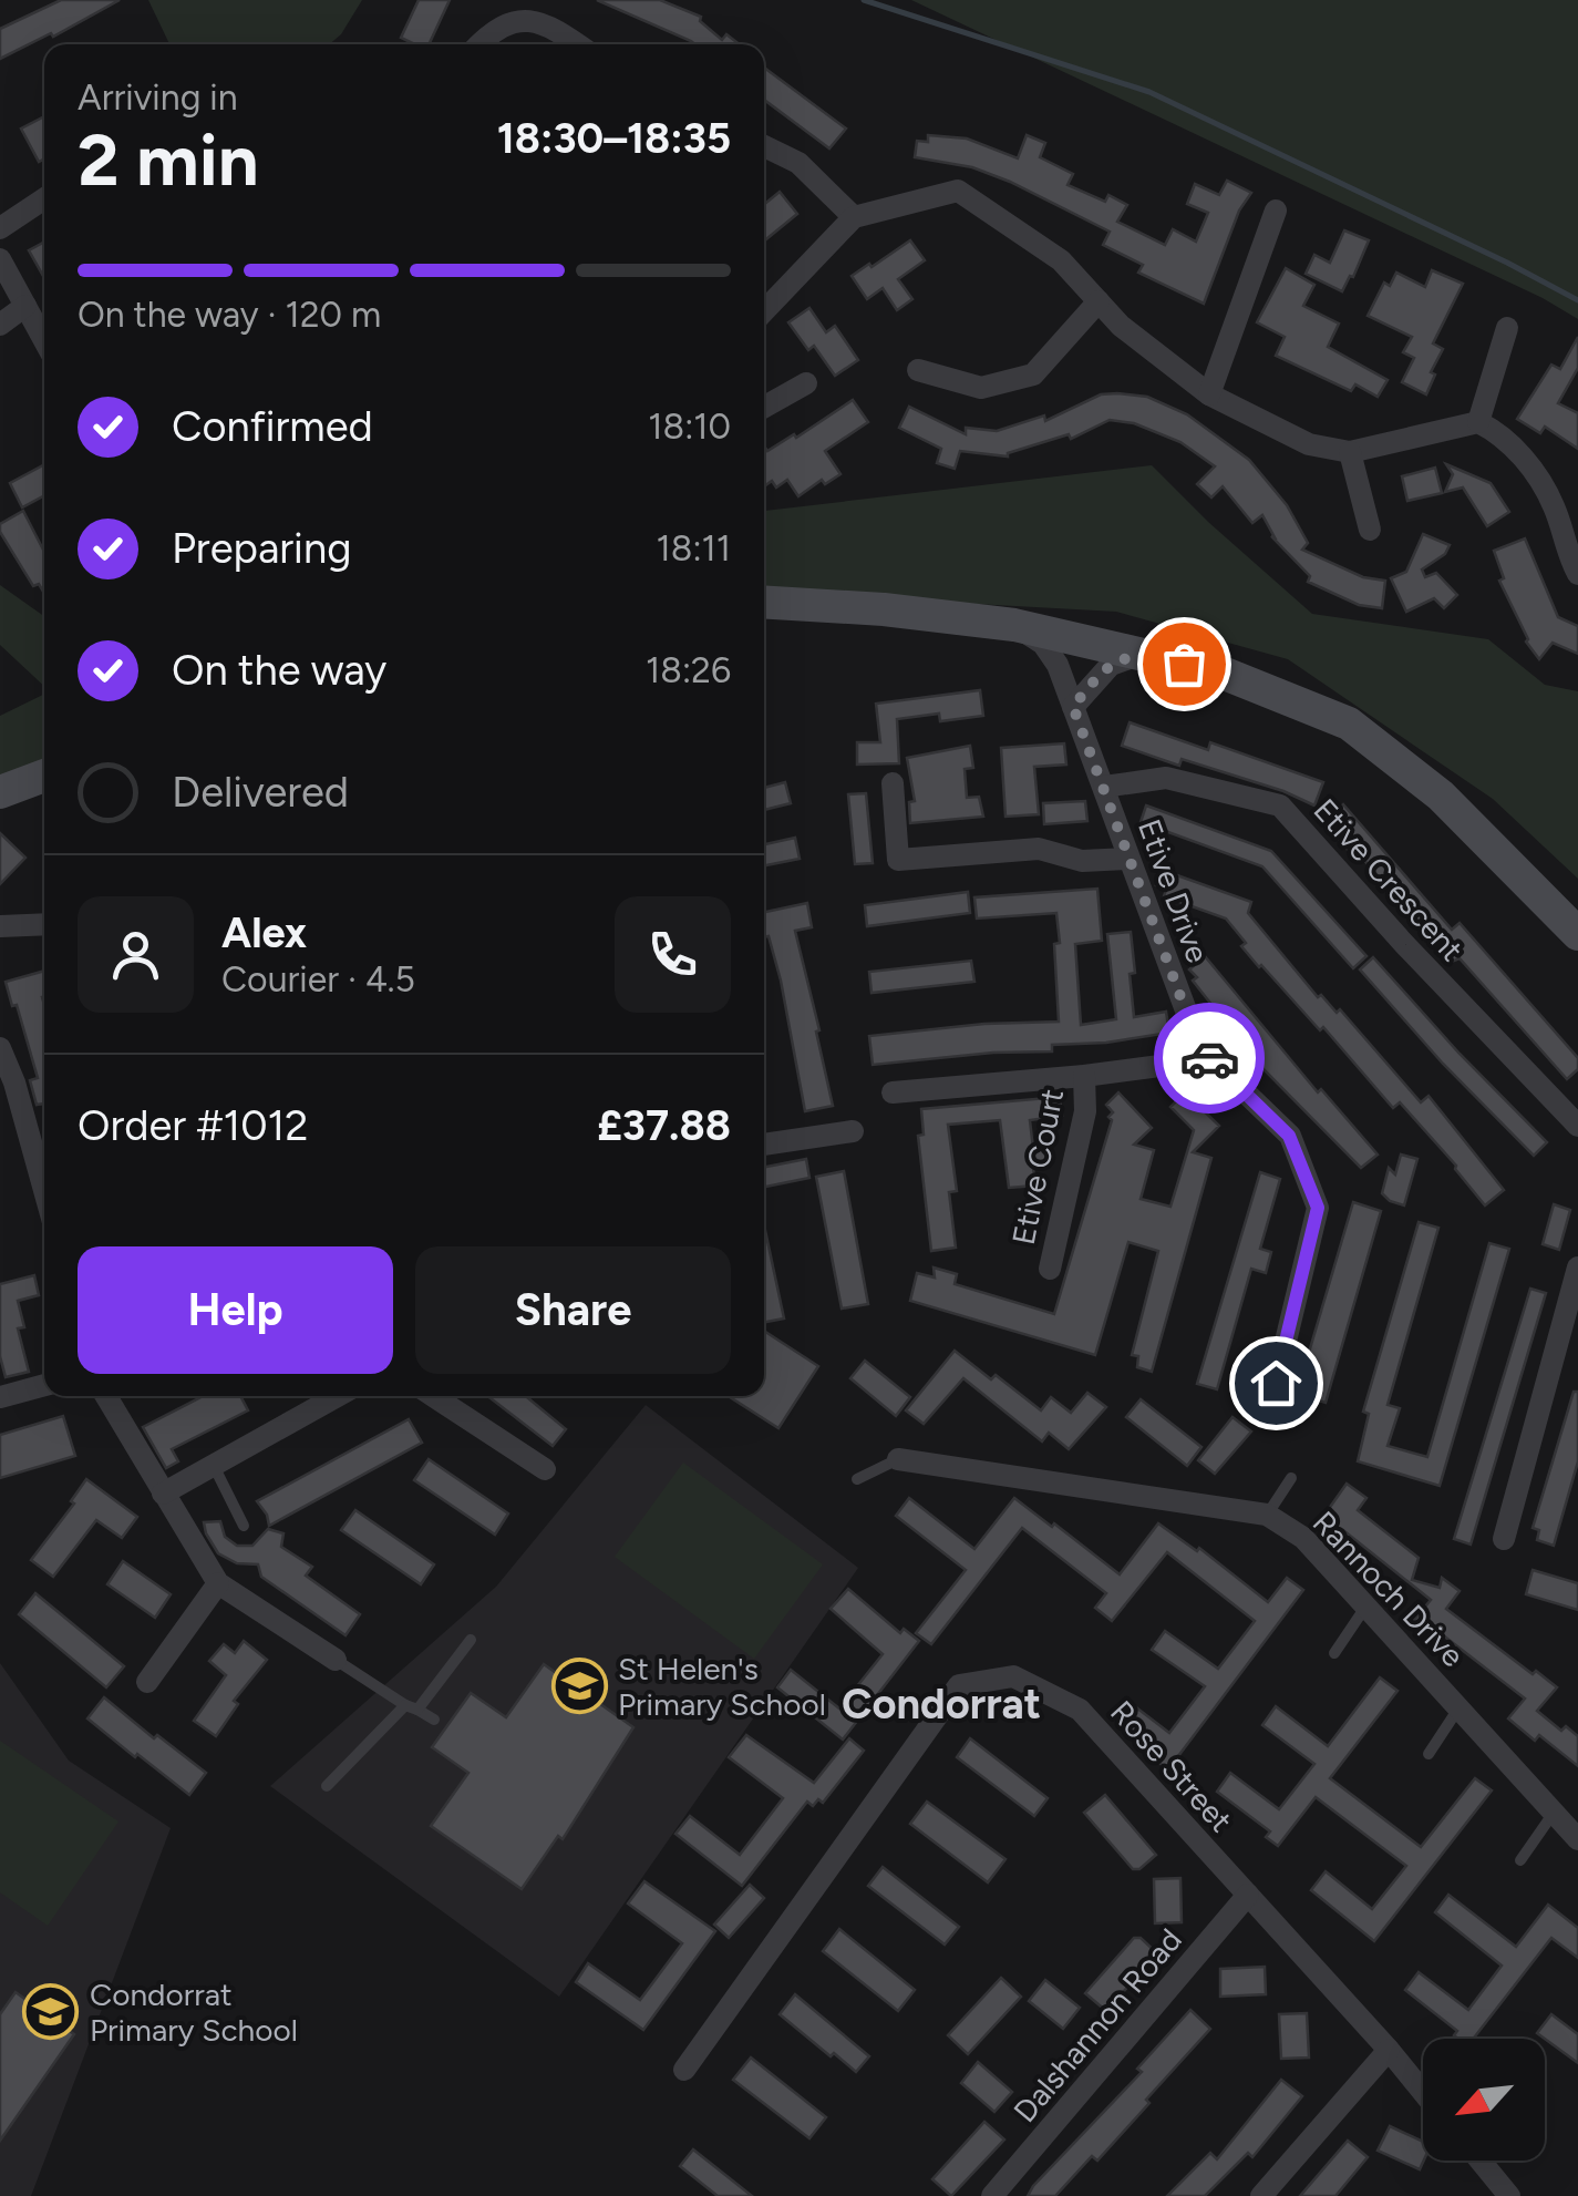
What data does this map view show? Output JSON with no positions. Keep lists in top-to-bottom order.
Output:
{
  "streets": {
    "street": [
      "Etive Crescent",
      "Etive Drive",
      "Etive Court",
      "Rannoch Drive",
      "Rose Street",
      "Dalshannon Road"
    ]
  },
  "crossings": [
    ["Etive Crescent", "Etive Drive"],
    ["Etive Drive", "Etive Court"],
    ["Rose Street", "Dalshannon Road"]
  ],
  "districts": ["Condorrat"],
  "places": {
    "school or university": ["St Helen's Primary School", "Condorrat Primary School"]
  },
  "north": "bottom left",
  "page": {
    "heading": ["2 min", "Arriving in", "18:30–18:35"],
    "panel": [
      "Alex",
      "Courier · 4.5",
      "Order #1012",
      "£37.88"
    ],
    "bar": "On the way · 120 m",
    "list": [
      ["Confirmed", "18:10"],
      ["Preparing", "18:11"],
      ["On the way", "18:26"],
      "Delivered"
    ],
    "buttons": ["Help", "Share"]
  }
}
